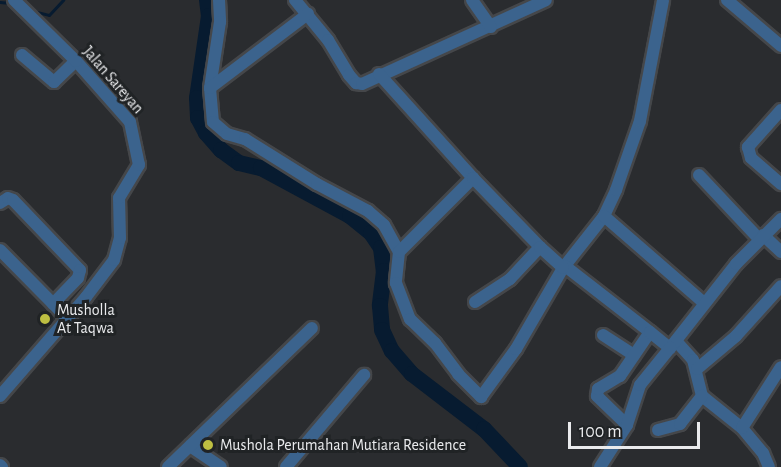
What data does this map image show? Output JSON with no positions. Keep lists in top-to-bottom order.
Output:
{
  "streets": {
    "street": ["Jalan Sareyan"]
  },
  "places": ["Musholla At Taqwa", "Mushola Perumahan Mutiara Residence"],
  "scale_bar": "100 m"
}
